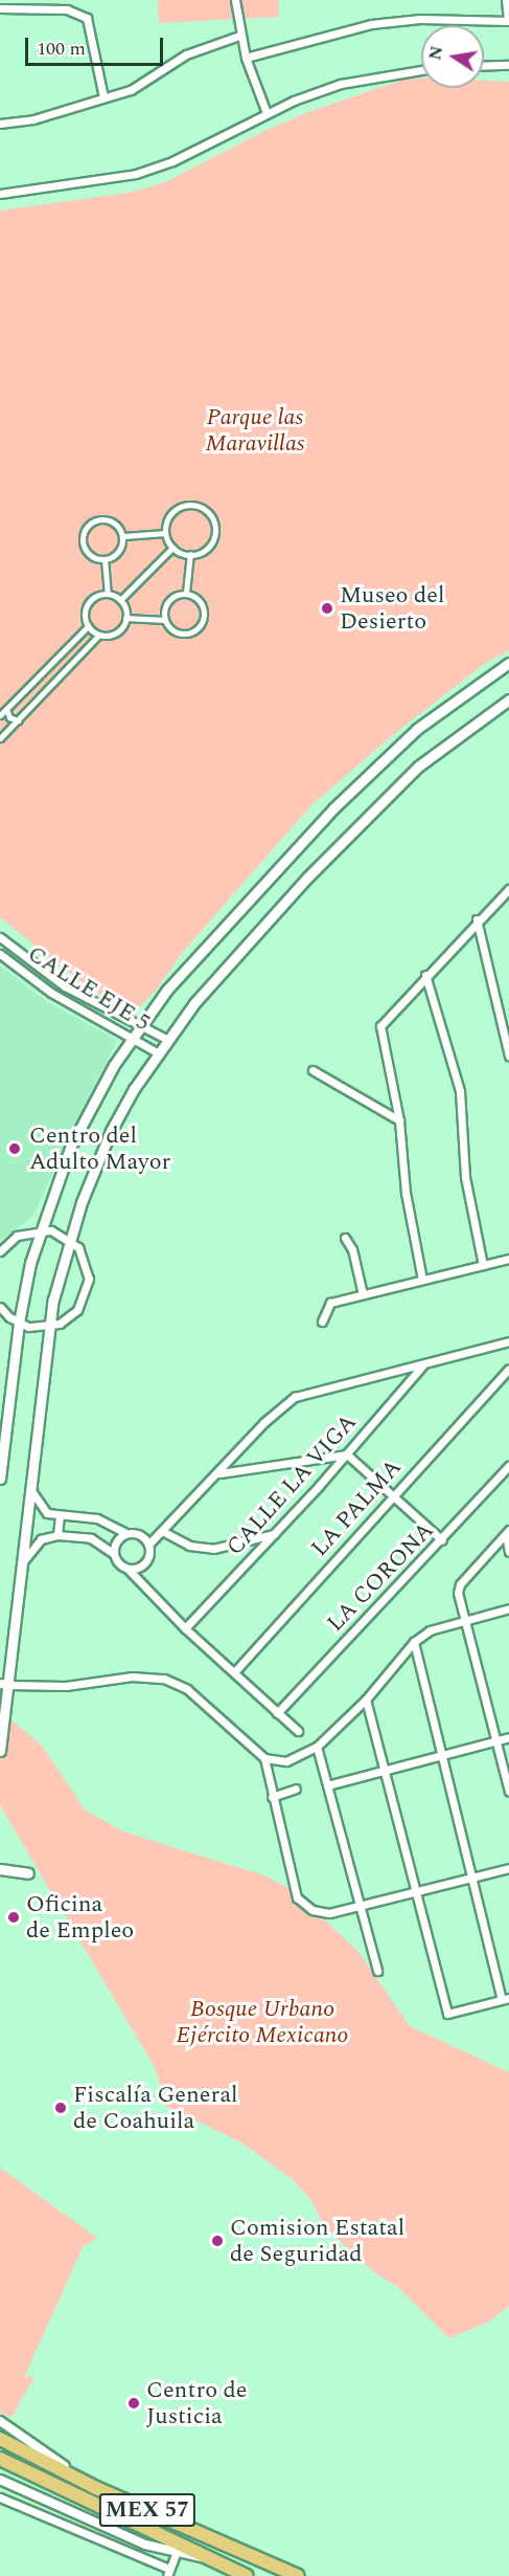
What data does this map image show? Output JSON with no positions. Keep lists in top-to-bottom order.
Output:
{
  "streets": {
    "highway": ["MEX 57"],
    "street": [
      "CALLE EJE 5",
      "CALLE LA VIGA",
      "LA PALMA",
      "LA CORONA"
    ]
  },
  "parks": ["Parque las Maravillas", "Bosque Urbano Ejército Mexicano"],
  "places": [
    "Museo del Desierto",
    "Centro del Adulto Mayor",
    "Oficina de Empleo",
    "Fiscalía General de Coahuila",
    "Comision Estatal de Seguridad",
    "Centro de Justicia"
  ],
  "scale_bar": "100 m",
  "north": "left"
}
